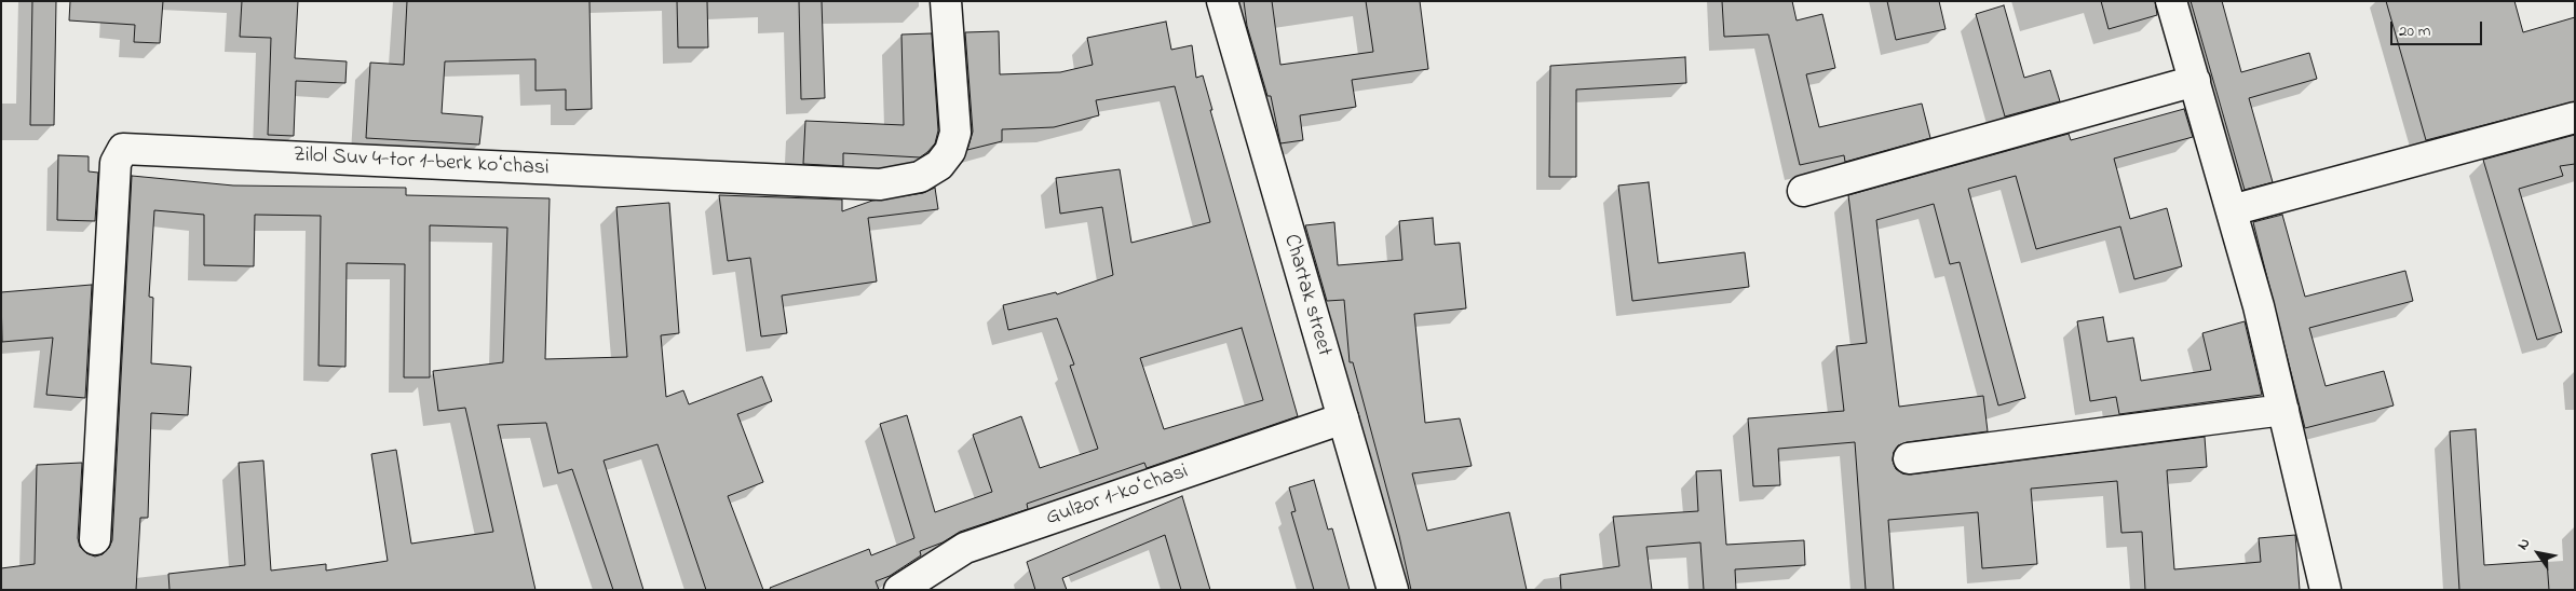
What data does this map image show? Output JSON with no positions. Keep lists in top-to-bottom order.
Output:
{
  "streets": {
    "street": ["Zilol Suv 4-tor 1-berk koʻchasi", "Chartak street", "Gulzor 1-koʻchasi"]
  },
  "crossings": [
    ["Chartak street", "Gulzor 1-koʻchasi"]
  ],
  "scale_bar": "20 m",
  "north": "top left"
}
